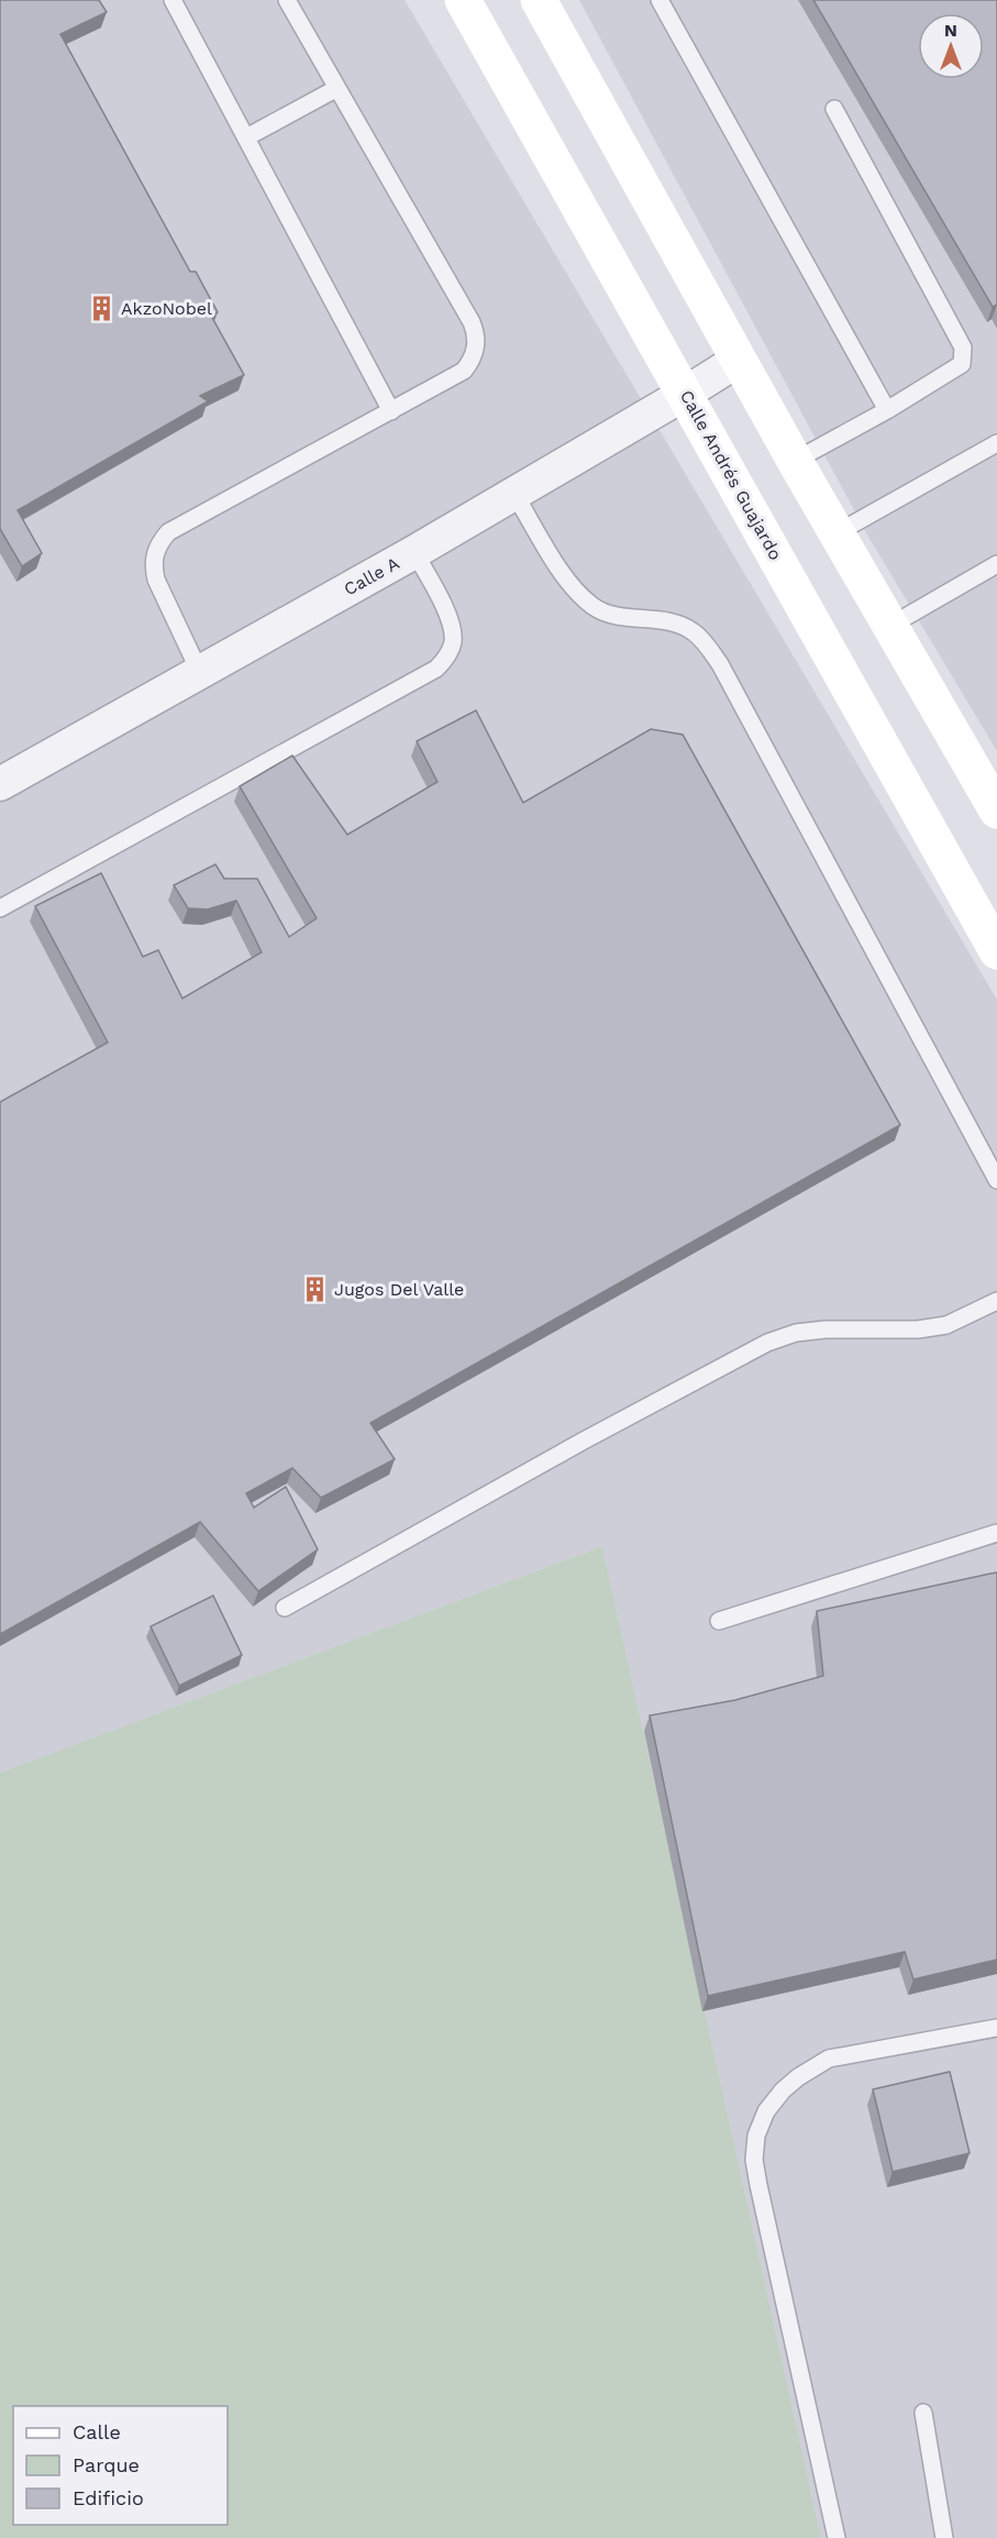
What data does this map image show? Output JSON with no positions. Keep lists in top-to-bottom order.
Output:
{
  "streets": {
    "main road": ["Calle Andrés Guajardo"],
    "street": ["Calle A"]
  },
  "crossings": [
    ["Calle Andrés Guajardo", "Calle A"]
  ],
  "places": {
    "building": ["AkzoNobel", "Jugos Del Valle"]
  },
  "legend": ["Calle", "Parque", "Edificio"],
  "north": "top"
}
